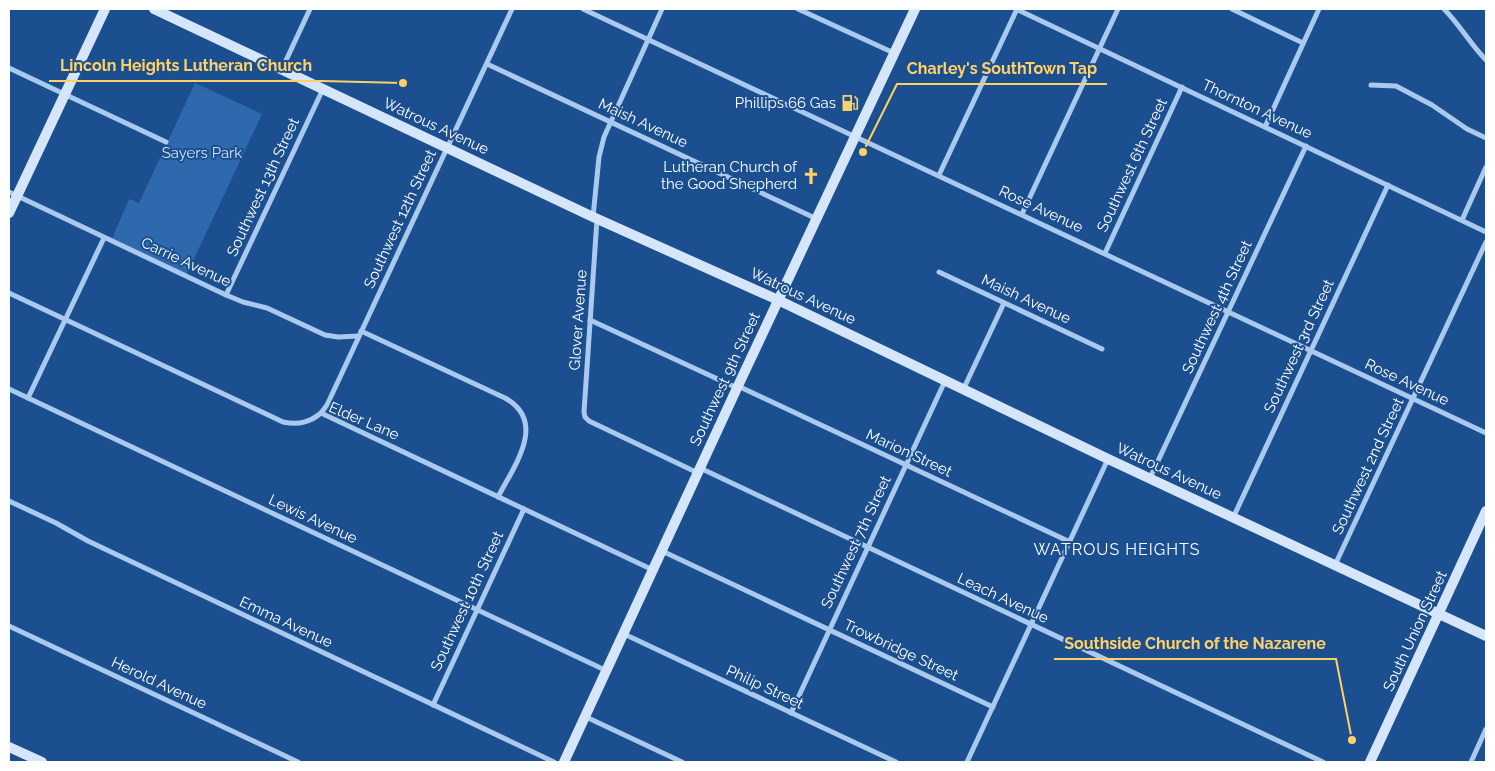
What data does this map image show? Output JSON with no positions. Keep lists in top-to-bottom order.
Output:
{
  "streets": {
    "street": [
      "Thornton Avenue",
      "Maish Avenue",
      "Watrous Avenue",
      "Southwest 6th Street",
      "Southwest 13th Street",
      "Rose Avenue",
      "Southwest 12th Street",
      "Carrie Avenue",
      "Southwest 4th Street",
      "Glover Avenue",
      "Southwest 3rd Street",
      "Southwest 9th Street",
      "Elder Lane",
      "Marion Street",
      "Southwest 2nd Street",
      "Lewis Avenue",
      "Southwest 7th Street",
      "Leach Avenue",
      "Southwest 10th Street",
      "Emma Avenue",
      "South Union Street",
      "Trowbridge Street",
      "Herold Avenue",
      "Philip Street"
    ]
  },
  "crossings": [
    ["Thornton Avenue", "Southwest 6th Street"],
    ["Thornton Avenue", "Southwest 4th Street"],
    ["Thornton Avenue", "Southwest 3rd Street"],
    ["Maish Avenue", "Southwest 12th Street"],
    ["Maish Avenue", "Glover Avenue"],
    ["Maish Avenue", "Southwest 9th Street"],
    ["Watrous Avenue", "Southwest 13th Street"],
    ["Watrous Avenue", "Southwest 12th Street"],
    ["Watrous Avenue", "Southwest 4th Street"],
    ["Watrous Avenue", "Glover Avenue"],
    ["Watrous Avenue", "Southwest 3rd Street"],
    ["Watrous Avenue", "Southwest 9th Street"],
    ["Watrous Avenue", "Southwest 2nd Street"],
    ["Watrous Avenue", "Southwest 7th Street"],
    ["Watrous Avenue", "South Union Street"],
    ["Southwest 6th Street", "Rose Avenue"],
    ["Southwest 13th Street", "Carrie Avenue"],
    ["Rose Avenue", "Southwest 4th Street"],
    ["Rose Avenue", "Glover Avenue"],
    ["Rose Avenue", "Southwest 3rd Street"],
    ["Rose Avenue", "Southwest 9th Street"],
    ["Rose Avenue", "Southwest 2nd Street"],
    ["Southwest 12th Street", "Carrie Avenue"],
    ["Southwest 12th Street", "Elder Lane"],
    ["Carrie Avenue", "Elder Lane"],
    ["Glover Avenue", "Marion Street"],
    ["Glover Avenue", "Leach Avenue"],
    ["Southwest 9th Street", "Elder Lane"],
    ["Southwest 9th Street", "Marion Street"],
    ["Southwest 9th Street", "Lewis Avenue"],
    ["Southwest 9th Street", "Leach Avenue"],
    ["Southwest 9th Street", "Trowbridge Street"],
    ["Southwest 9th Street", "Philip Street"],
    ["Elder Lane", "Southwest 10th Street"],
    ["Marion Street", "Southwest 7th Street"],
    ["Lewis Avenue", "Southwest 10th Street"],
    ["Southwest 7th Street", "Leach Avenue"],
    ["Southwest 7th Street", "Trowbridge Street"],
    ["Southwest 7th Street", "Philip Street"],
    ["Southwest 10th Street", "Emma Avenue"]
  ],
  "districts": ["WATROUS HEIGHTS"],
  "parks": ["Sayers Park"],
  "places": {
    "other": ["Lincoln Heights Lutheran Church", "Charley's SouthTown Tap", "Southside Church of the Nazarene"],
    "fuel station": ["Phillips 66 Gas"],
    "church": ["Lutheran Church of the Good Shepherd"]
  }
}
